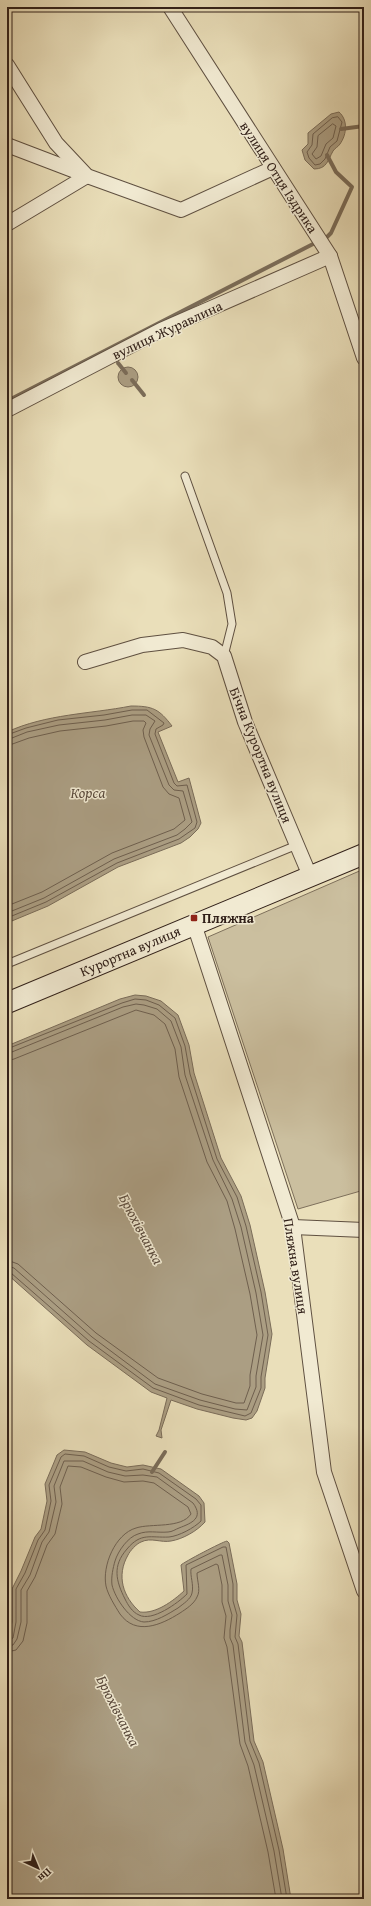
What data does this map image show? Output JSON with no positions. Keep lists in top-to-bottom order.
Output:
{
  "streets": {
    "main road": ["Курортна вулиця"],
    "street": [
      "вулиця Отця Іздрика",
      "вулиця Журавлина",
      "Бічна Курортна вулиця",
      "Пляжна вулиця"
    ]
  },
  "crossings": [
    ["вулиця Отця Іздрика", "вулиця Журавлина"],
    ["Бічна Курортна вулиця", "Курортна вулиця"],
    ["Курортна вулиця", "Пляжна вулиця"]
  ],
  "water": ["Корса", "Брюхівчанка"],
  "places": {
    "transit": ["Пляжна"]
  },
  "north": "bottom right"
}
